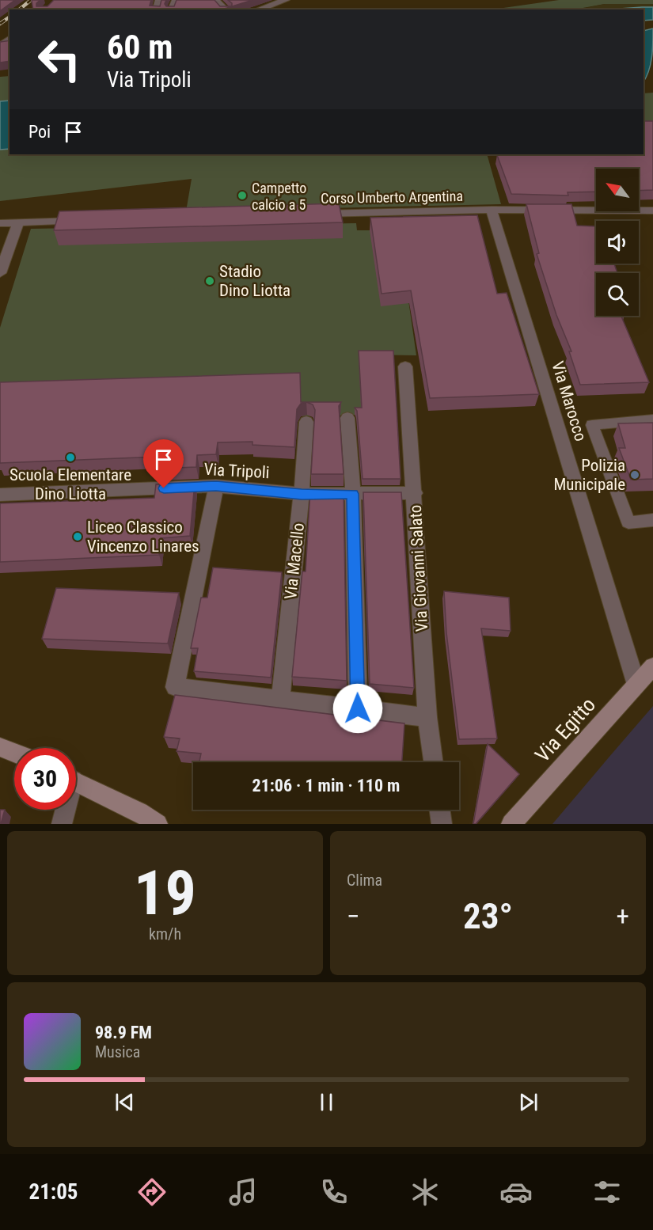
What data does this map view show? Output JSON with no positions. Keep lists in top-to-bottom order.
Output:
{
  "streets": {
    "street": [
      "Corso Umberto Argentina",
      "Via Marocco",
      "Via Tripoli",
      "Via Macello",
      "Via Giovanni Salato",
      "Via Egitto"
    ]
  },
  "crossings": [
    ["Corso Umberto Argentina", "Via Marocco"],
    ["Via Marocco", "Via Egitto"],
    ["Via Tripoli", "Via Macello"],
    ["Via Tripoli", "Via Giovanni Salato"]
  ],
  "places": [
    "Campetto calcio a 5",
    "Stadio Dino Liotta",
    "Scuola Elementare Dino Liotta",
    "Polizia Municipale",
    "Liceo Classico Vincenzo Linares"
  ],
  "north": "top left",
  "page": {
    "turn": ["60 m", "Via Tripoli"],
    "then": "Poi",
    "limit": "30",
    "trip": "21:06 · 1 min · 110 m",
    "tile": [
      ["19", "km/h"],
      "Clima"
    ],
    "heat": ["−", "23°", "+"],
    "song": ["98.9 FM", "Musica"],
    "tabs": "21:05"
  }
}
